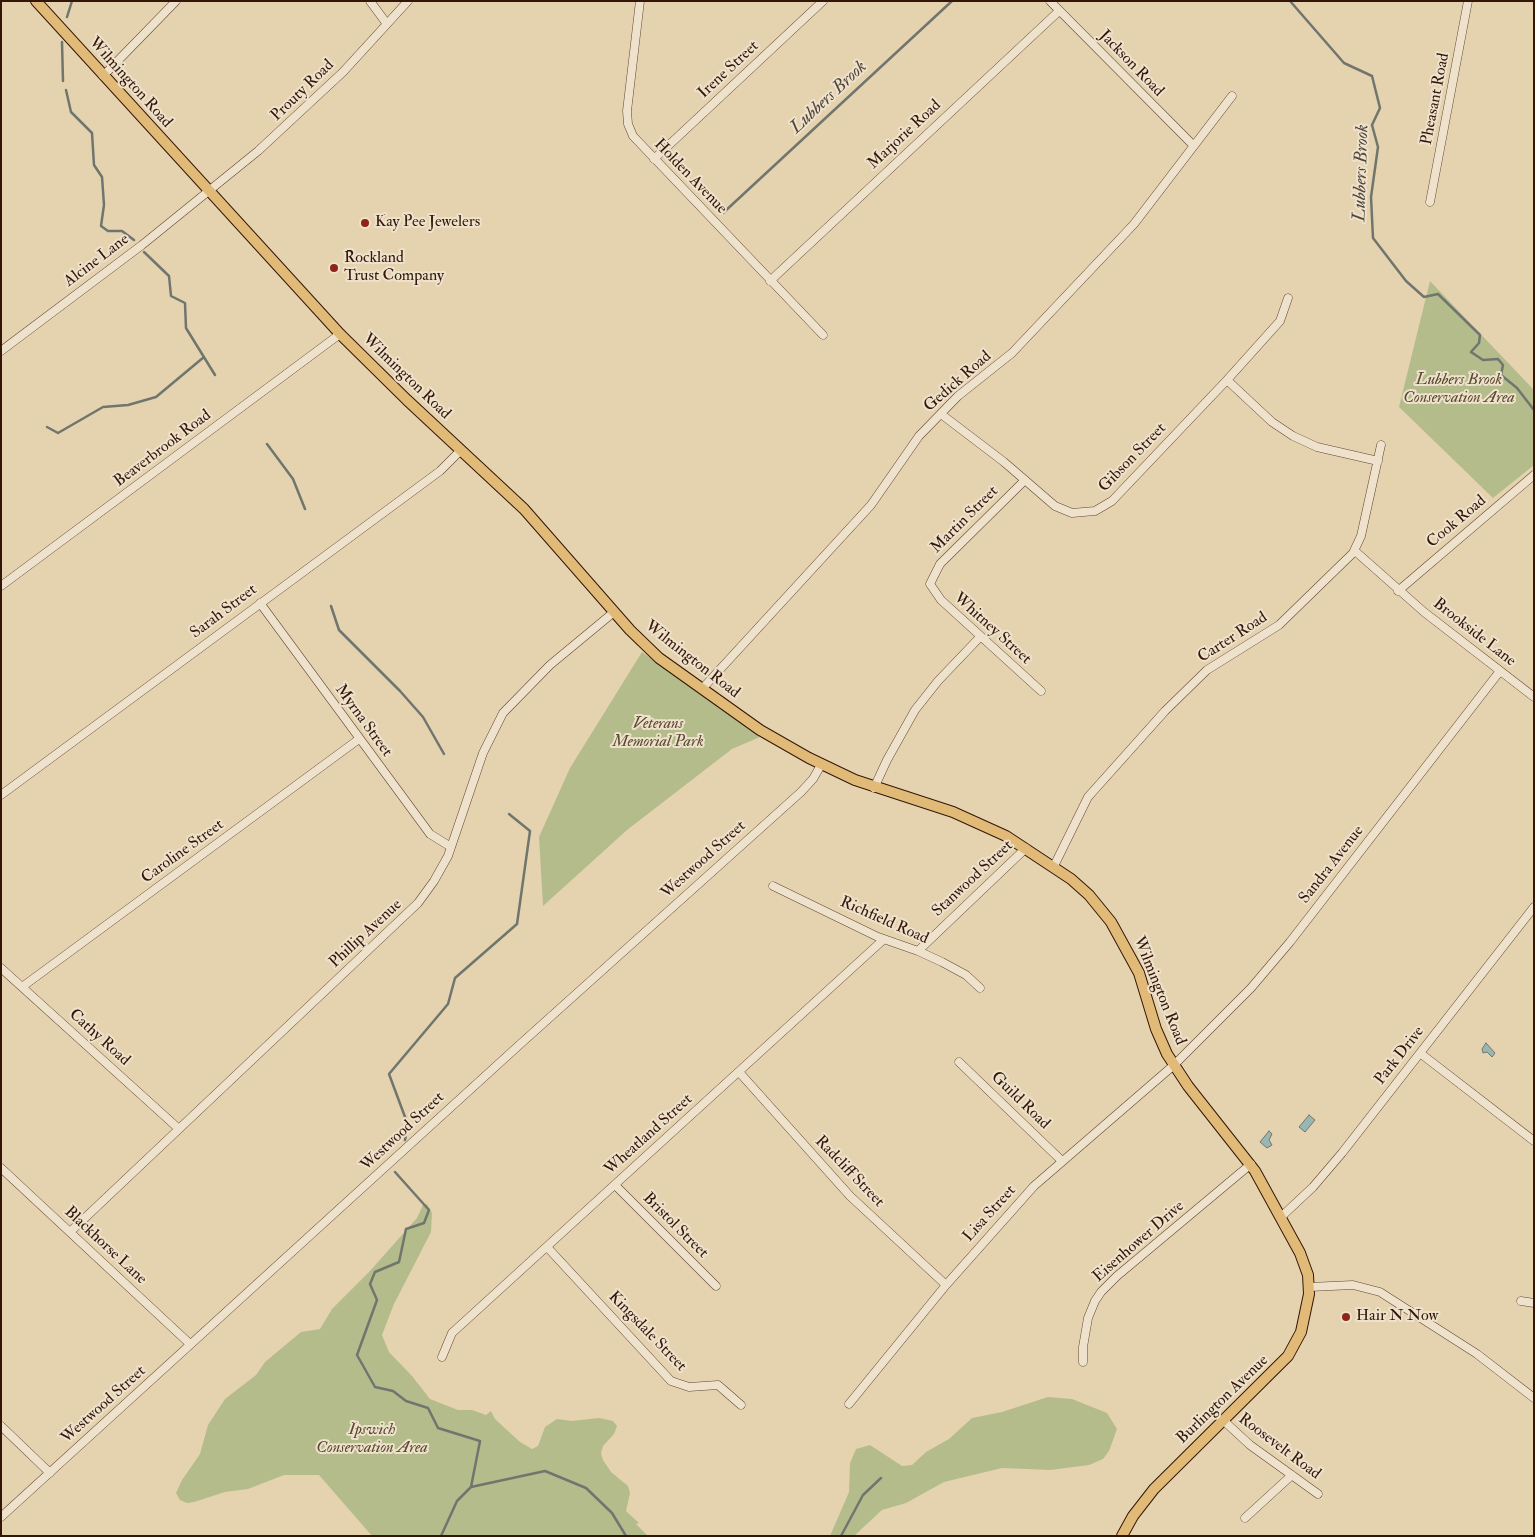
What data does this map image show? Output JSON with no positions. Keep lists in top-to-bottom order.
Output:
{
  "streets": {
    "main road": ["Wilmington Road", "Burlington Avenue"],
    "street": [
      "Jackson Road",
      "Irene Street",
      "Prouty Road",
      "Pheasant Road",
      "Marjorie Road",
      "Holden Avenue",
      "Alcine Lane",
      "Gedick Road",
      "Beaverbrook Road",
      "Gibson Street",
      "Martin Street",
      "Cook Road",
      "Sarah Street",
      "Whitney Street",
      "Brookside Lane",
      "Carter Road",
      "Myrna Street",
      "Caroline Street",
      "Westwood Street",
      "Sandra Avenue",
      "Stanwood Street",
      "Richfield Road",
      "Phillip Avenue",
      "Cathy Road",
      "Park Drive",
      "Guild Road",
      "Wheatland Street",
      "Radcliff Street",
      "Lisa Street",
      "Bristol Street",
      "Eisenhower Drive",
      "Blackhorse Lane",
      "Kingsdale Street",
      "Roosevelt Road"
    ]
  },
  "crossings": [
    ["Jackson Road", "Marjorie Road"],
    ["Jackson Road", "Gedick Road"],
    ["Irene Street", "Holden Avenue"],
    ["Wilmington Road", "Prouty Road"],
    ["Wilmington Road", "Alcine Lane"],
    ["Wilmington Road", "Gedick Road"],
    ["Wilmington Road", "Beaverbrook Road"],
    ["Wilmington Road", "Sarah Street"],
    ["Wilmington Road", "Carter Road"],
    ["Wilmington Road", "Westwood Street"],
    ["Wilmington Road", "Sandra Avenue"],
    ["Wilmington Road", "Stanwood Street"],
    ["Wilmington Road", "Phillip Avenue"],
    ["Wilmington Road", "Park Drive"],
    ["Wilmington Road", "Lisa Street"],
    ["Wilmington Road", "Eisenhower Drive"],
    ["Wilmington Road", "Burlington Avenue"],
    ["Prouty Road", "Alcine Lane"],
    ["Marjorie Road", "Holden Avenue"],
    ["Gedick Road", "Gibson Street"],
    ["Gibson Street", "Martin Street"],
    ["Martin Street", "Whitney Street"],
    ["Cook Road", "Brookside Lane"],
    ["Sarah Street", "Myrna Street"],
    ["Brookside Lane", "Carter Road"],
    ["Brookside Lane", "Sandra Avenue"],
    ["Myrna Street", "Caroline Street"],
    ["Myrna Street", "Phillip Avenue"],
    ["Caroline Street", "Cathy Road"],
    ["Westwood Street", "Blackhorse Lane"],
    ["Sandra Avenue", "Lisa Street"],
    ["Stanwood Street", "Richfield Road"],
    ["Richfield Road", "Wheatland Street"],
    ["Phillip Avenue", "Cathy Road"],
    ["Phillip Avenue", "Blackhorse Lane"],
    ["Guild Road", "Lisa Street"],
    ["Wheatland Street", "Radcliff Street"],
    ["Wheatland Street", "Bristol Street"],
    ["Wheatland Street", "Kingsdale Street"],
    ["Radcliff Street", "Lisa Street"],
    ["Burlington Avenue", "Roosevelt Road"]
  ],
  "water": ["Lubbers Brook"],
  "parks": ["Lubbers Brook Conservation Area", "Veterans Memorial Park", "Ipswich Conservation Area"],
  "places": ["Kay Pee Jewelers", "Rockland Trust Company", "Hair N Now"]
}
